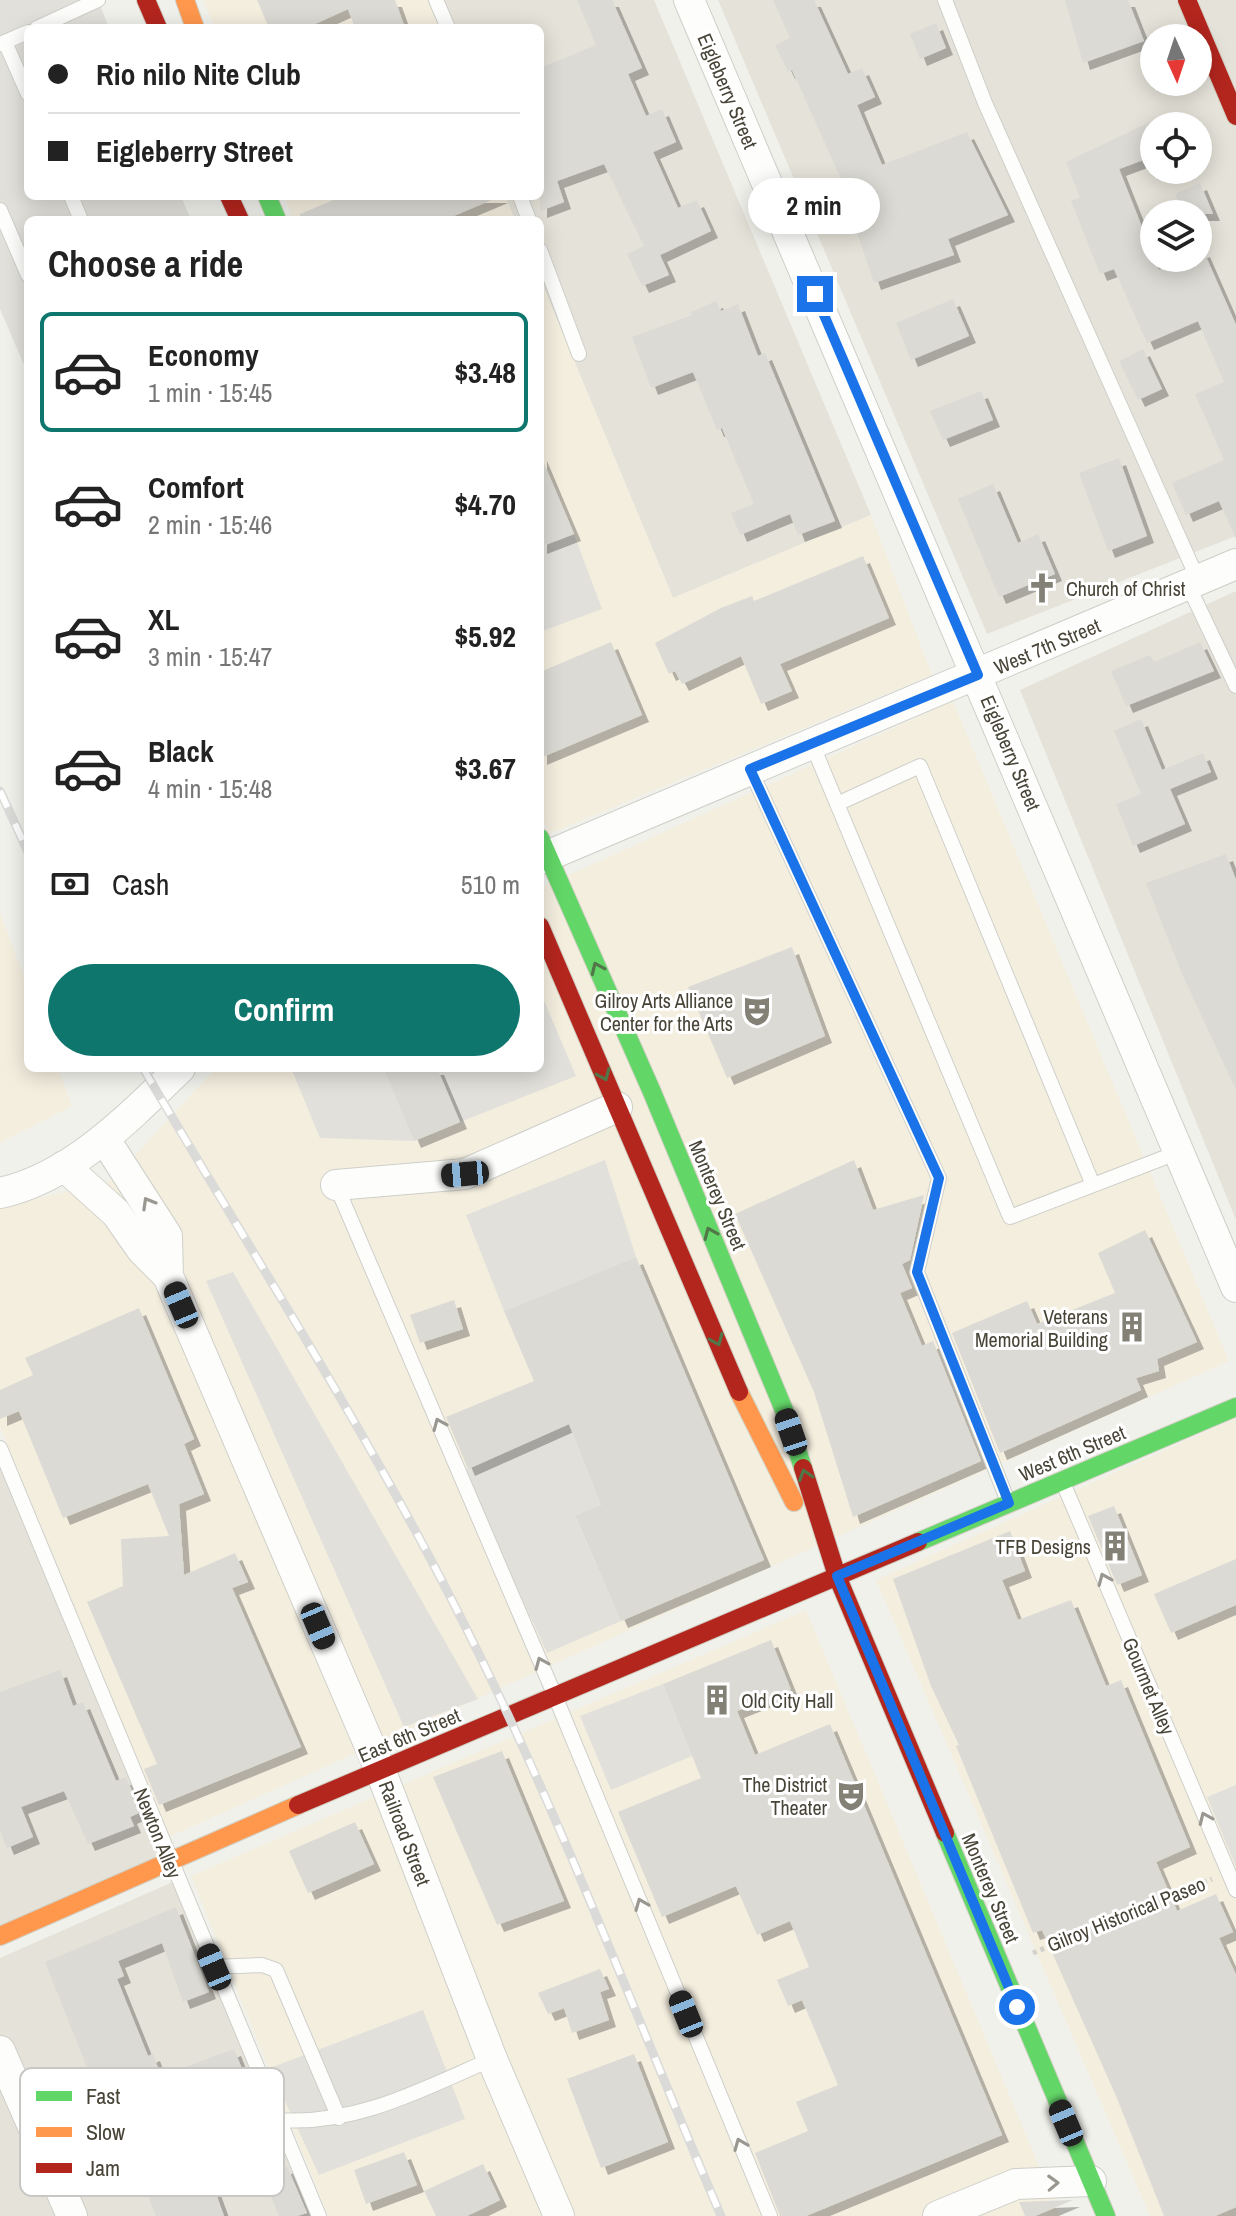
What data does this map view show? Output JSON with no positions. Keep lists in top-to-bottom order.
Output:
{
  "streets": {
    "main road": ["Monterey Street", "West 6th Street", "East 6th Street"],
    "street": ["Eigleberry Street", "West 7th Street", "Railroad Street"],
    "lane": ["Gourmet Alley", "Newton Alley"],
    "path": ["Gilroy Historical Paseo"]
  },
  "crossings": [
    ["Eigleberry Street", "West 7th Street"],
    ["Monterey Street", "West 6th Street"],
    ["Monterey Street", "East 6th Street"],
    ["West 6th Street", "Gourmet Alley"],
    ["West 6th Street", "East 6th Street"],
    ["Gourmet Alley", "Gilroy Historical Paseo"],
    ["East 6th Street", "Newton Alley"],
    ["East 6th Street", "Railroad Street"]
  ],
  "one_way": ["Gourmet Alley"],
  "places": {
    "church": ["Church of Christ"],
    "theatre": ["Gilroy Arts Alliance Center for the Arts", "The District Theater"],
    "building": ["Veterans Memorial Building", "TFB Designs", "Old City Hall"]
  },
  "legend": ["Fast", "Slow", "Jam"],
  "north": "bottom",
  "page": {
    "banner": ["Rio nilo Nite Club", "Eigleberry Street"],
    "bubble": "2 min",
    "heading": "Choose a ride",
    "list": [
      {
        "name": "Economy",
        "note": "1 min · 15:45",
        "value": "$3.48"
      },
      {
        "name": "Comfort",
        "note": "2 min · 15:46",
        "value": "$4.70"
      },
      {
        "name": "XL",
        "note": "3 min · 15:47",
        "value": "$5.92"
      },
      {
        "name": "Black",
        "note": "4 min · 15:48",
        "value": "$3.67"
      }
    ],
    "pay": ["Cash", "510 m"],
    "buttons": "Confirm"
  }
}
